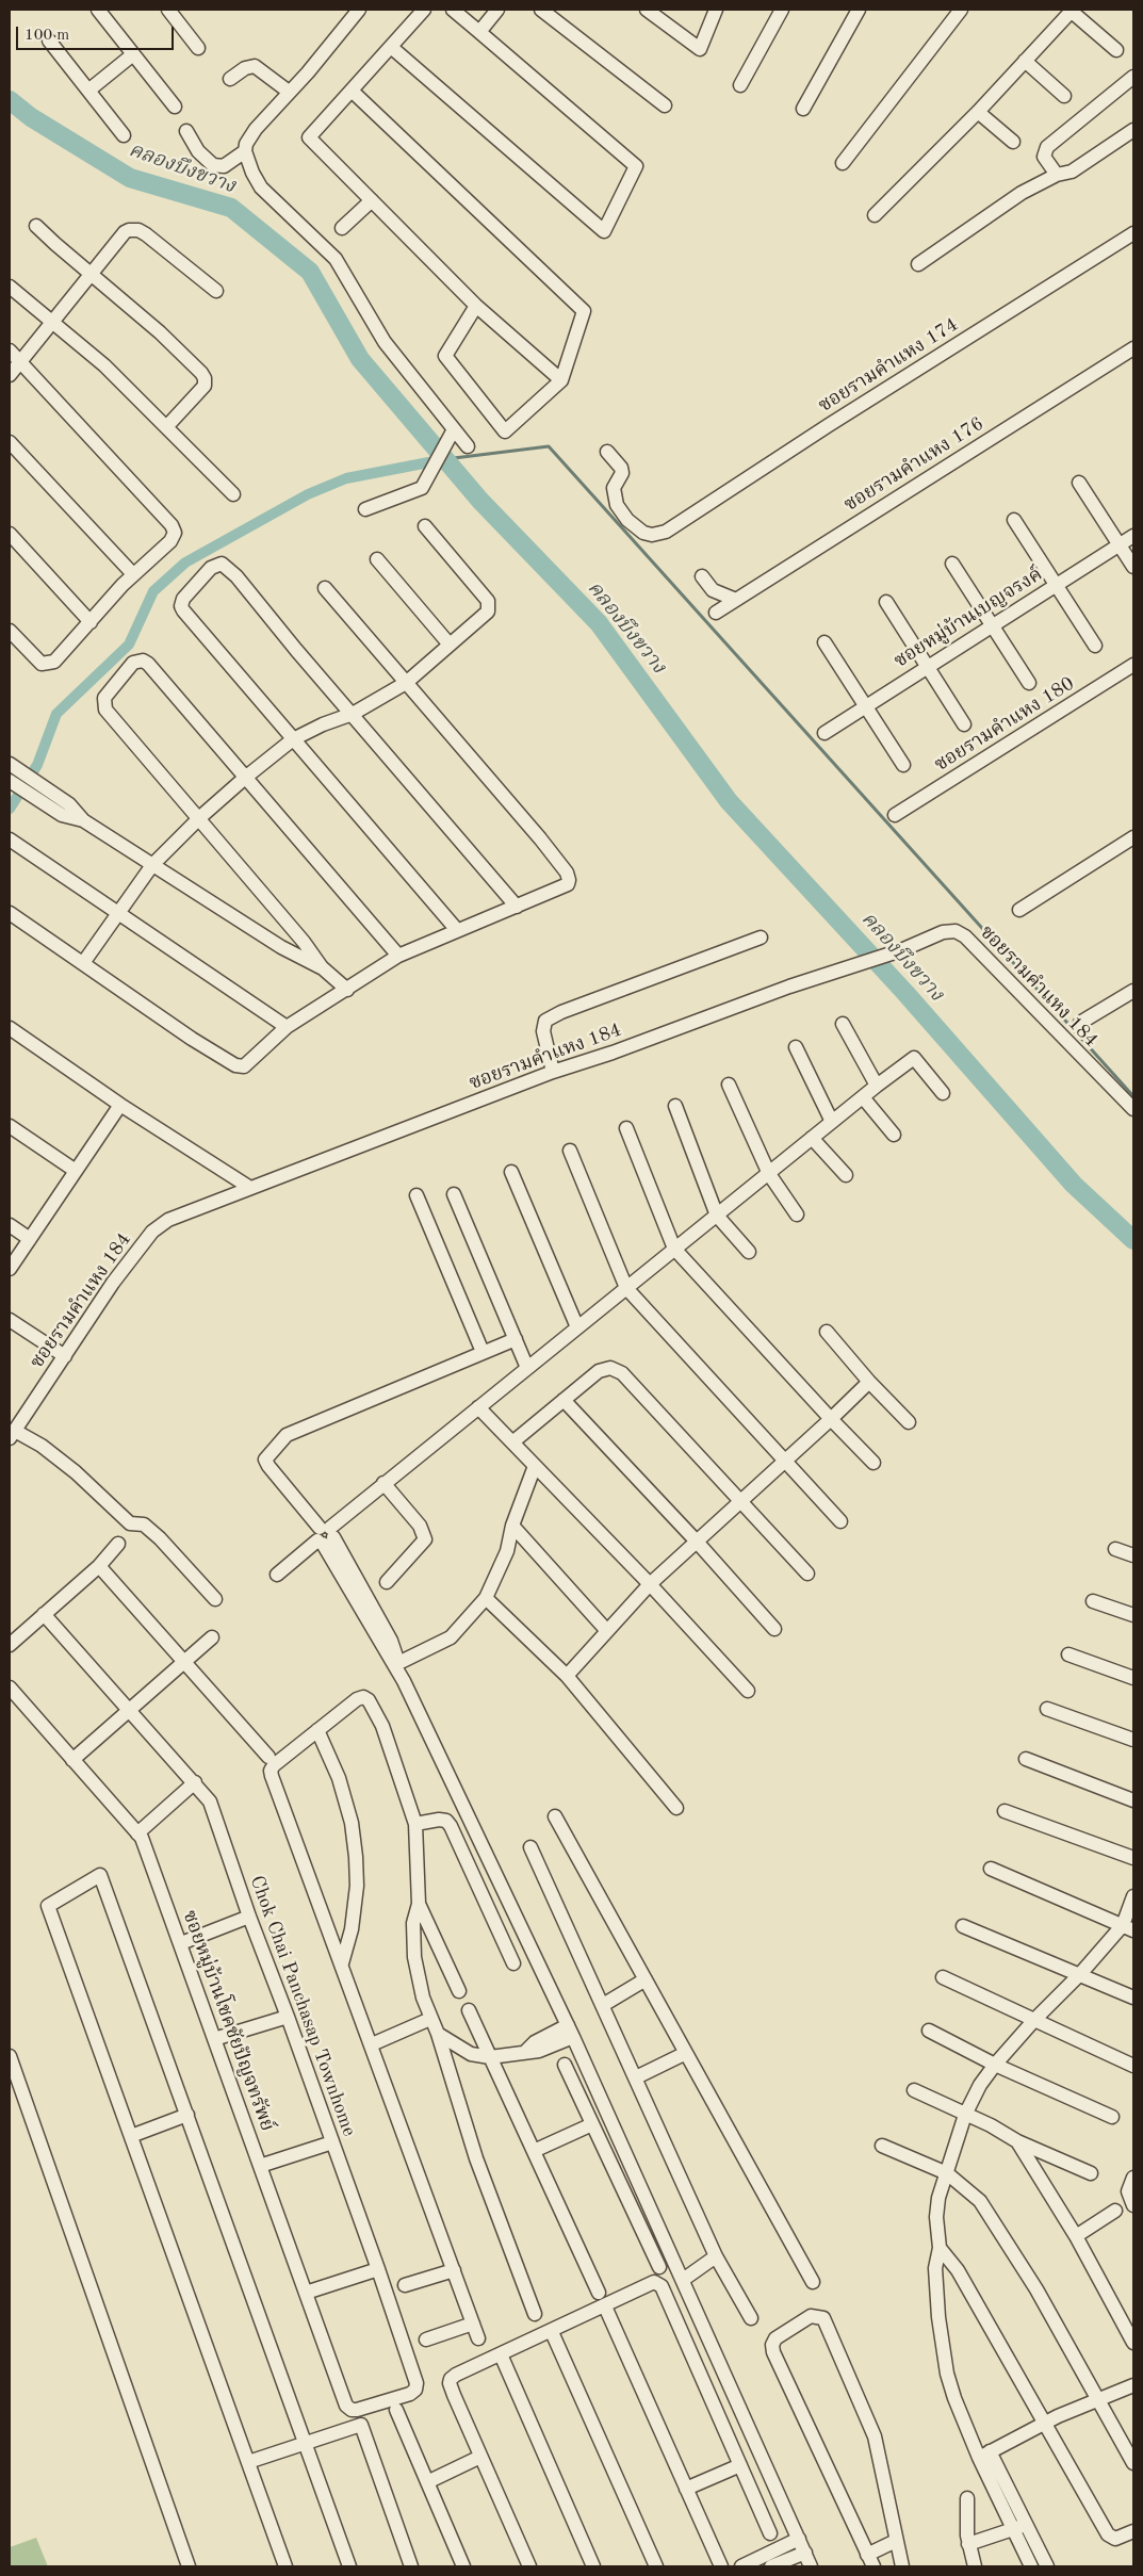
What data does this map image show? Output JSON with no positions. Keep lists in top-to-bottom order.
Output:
{
  "streets": {
    "street": [
      "ซอยรามคำแหง 174",
      "ซอยรามคำแหง 176",
      "ซอยหมู่บ้านเบญจรงค์",
      "ซอยรามคำแหง 180",
      "ซอยรามคำแหง 184",
      "Chok Chai Panchasap Townhome",
      "ซอยหมู่บ้านโชคชัยปัญจทรัพย์"
    ]
  },
  "crossings": [
    ["Chok Chai Panchasap Townhome", "ซอยหมู่บ้านโชคชัยปัญจทรัพย์"]
  ],
  "water": ["คลองบึงขวาง"],
  "scale_bar": "100 m"
}
